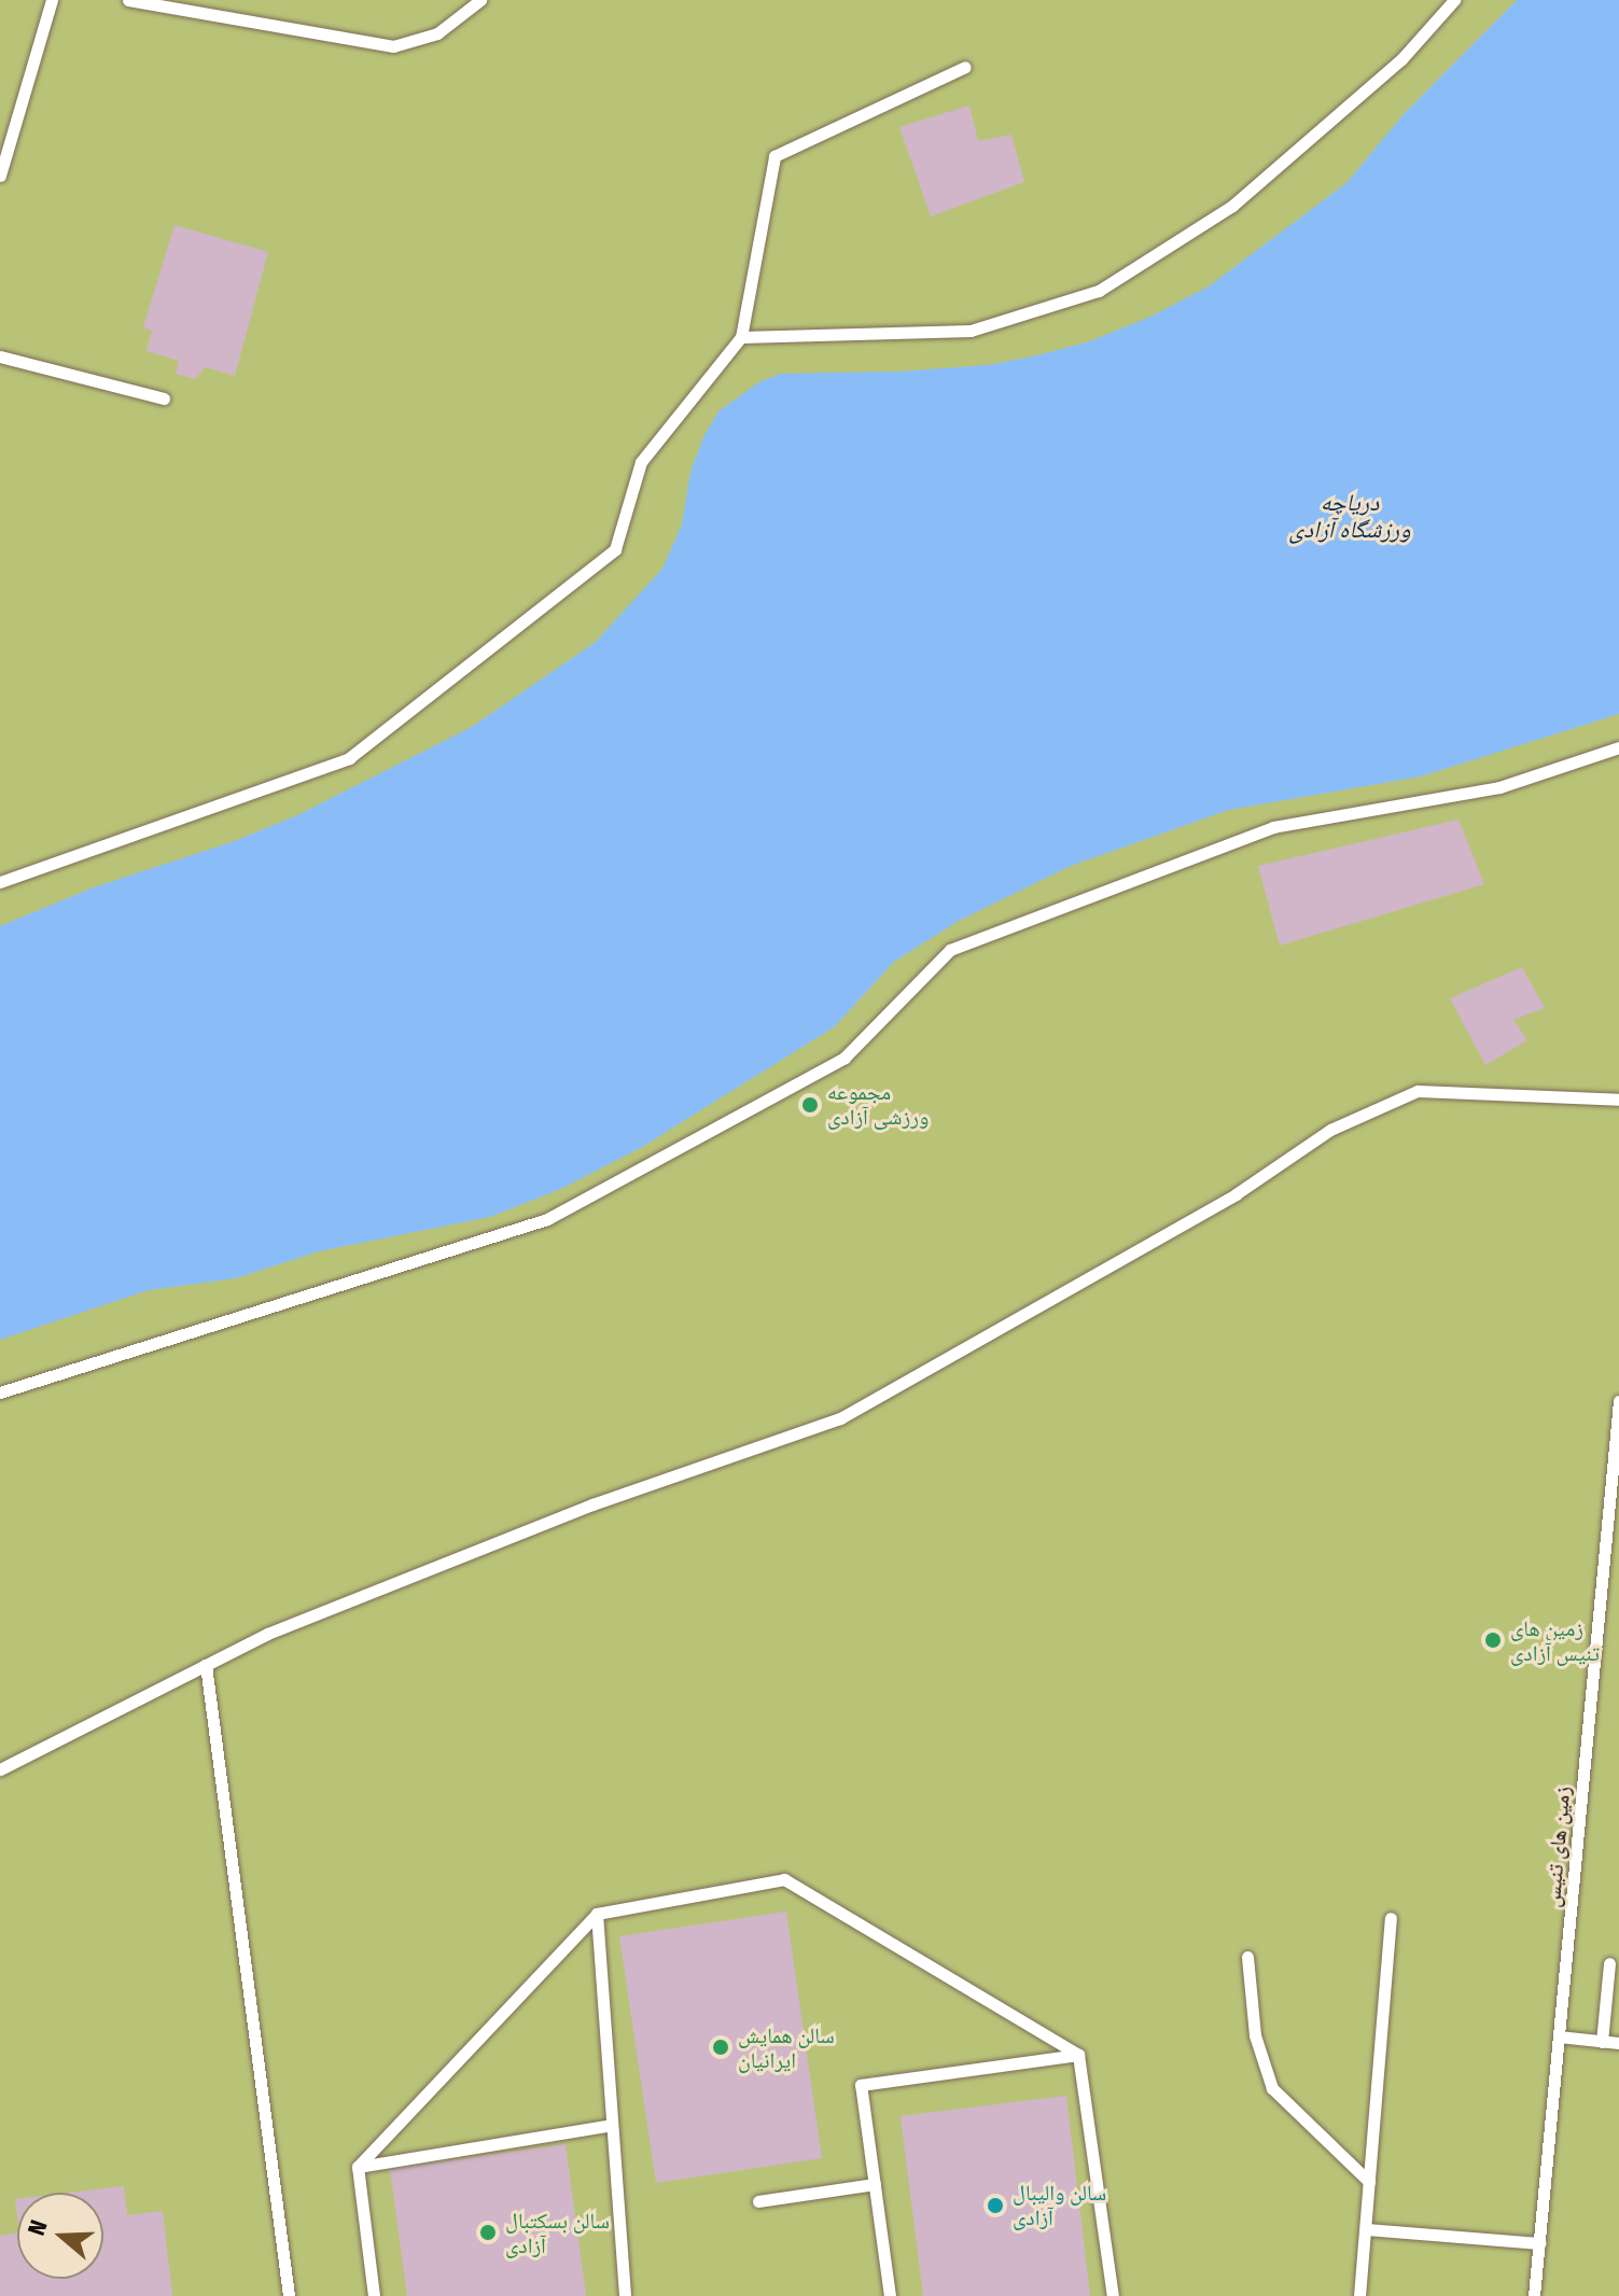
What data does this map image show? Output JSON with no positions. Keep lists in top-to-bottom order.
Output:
{
  "streets": {
    "lane": ["زمین های تنیس"]
  },
  "water": ["دریاچه ورزشگاه آزادی"],
  "places": [
    "مجموعه ورزشی آزادی",
    "زمین های تنیس آزادی",
    "سالن همایش ایرانیان",
    "سالن والیبال آزادی",
    "سالن بسکتبال آزادی"
  ],
  "north": "left"
}
